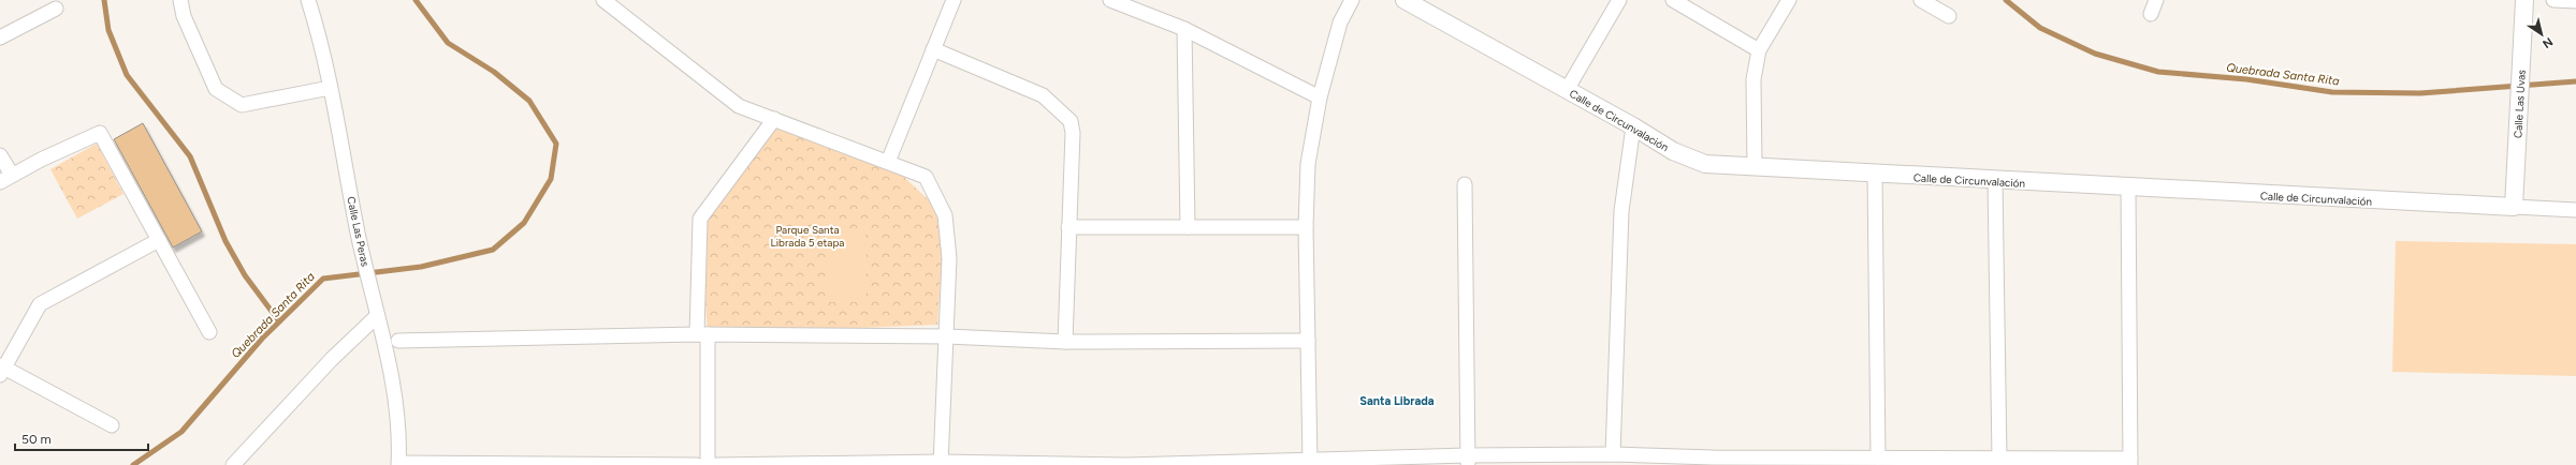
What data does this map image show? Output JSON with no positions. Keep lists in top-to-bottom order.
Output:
{
  "streets": {
    "street": ["Calle Las Uvas", "Calle de Circunvalación", "Calle Las Peras"]
  },
  "crossings": [
    ["Calle Las Uvas", "Calle de Circunvalación"]
  ],
  "districts": ["Santa Librada"],
  "water": ["Quebrada Santa Rita"],
  "parks": ["Parque Santa Librada 5 etapa"],
  "scale_bar": "50 m",
  "north": "bottom right"
}
